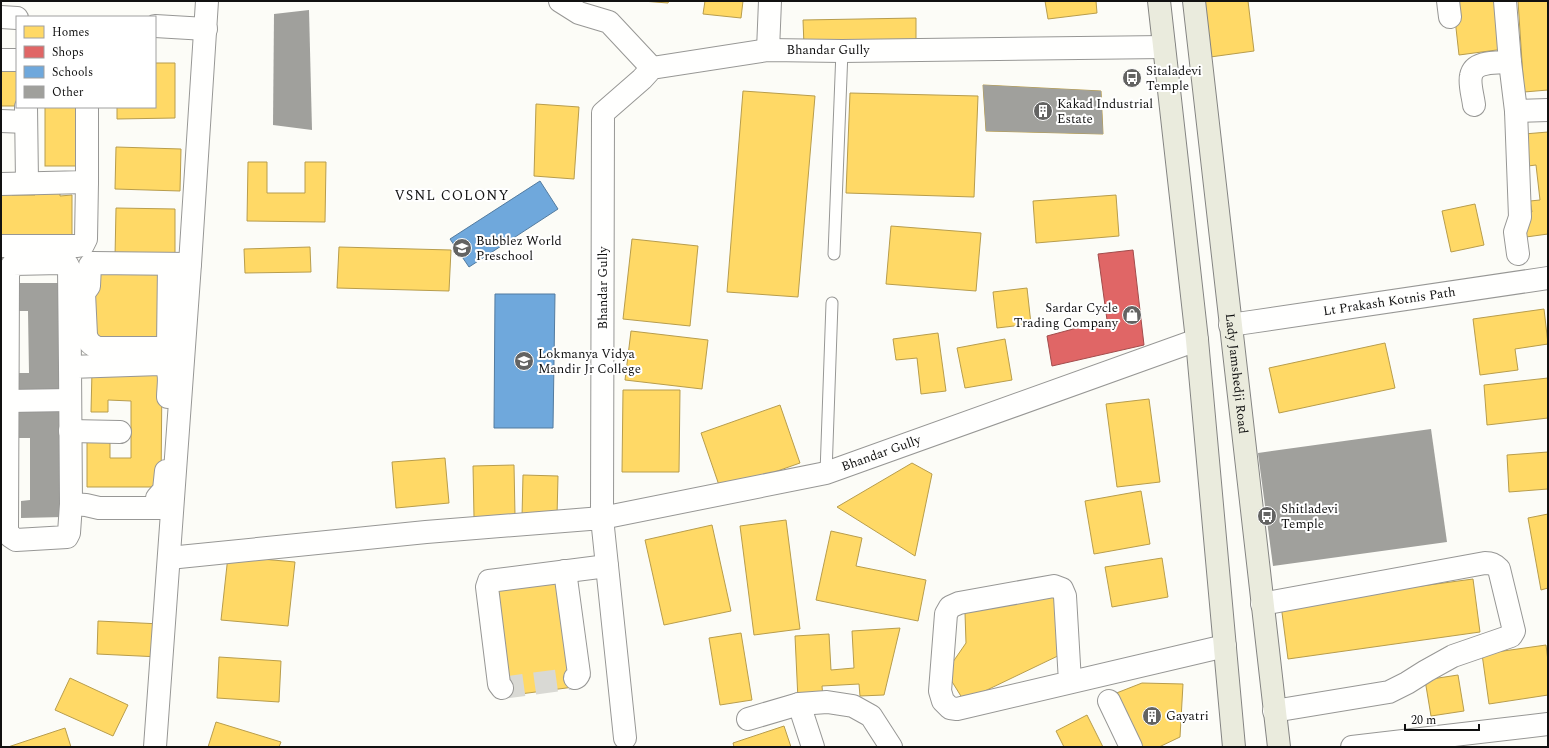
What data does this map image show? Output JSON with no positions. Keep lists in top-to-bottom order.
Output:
{
  "streets": {
    "main road": ["Lady Jamshedji Road"],
    "street": ["Bhandar Gully", "Lt Prakash Kotnis Path"]
  },
  "crossings": [
    ["Lt Prakash Kotnis Path", "Lady Jamshedji Road"]
  ],
  "districts": ["VSNL COLONY"],
  "places": {
    "bus stop": ["Sitaladevi Temple", "Shitladevi Temple"],
    "building": ["Kakad Industrial Estate", "Gayatri"],
    "school or university": ["Bubblez World Preschool", "Lokmanya Vidya Mandir Jr College"],
    "shop": ["Sardar Cycle Trading Company"]
  },
  "legend": [
    "Homes",
    "Shops",
    "Schools",
    "Other"
  ],
  "scale_bar": "20 m"
}
